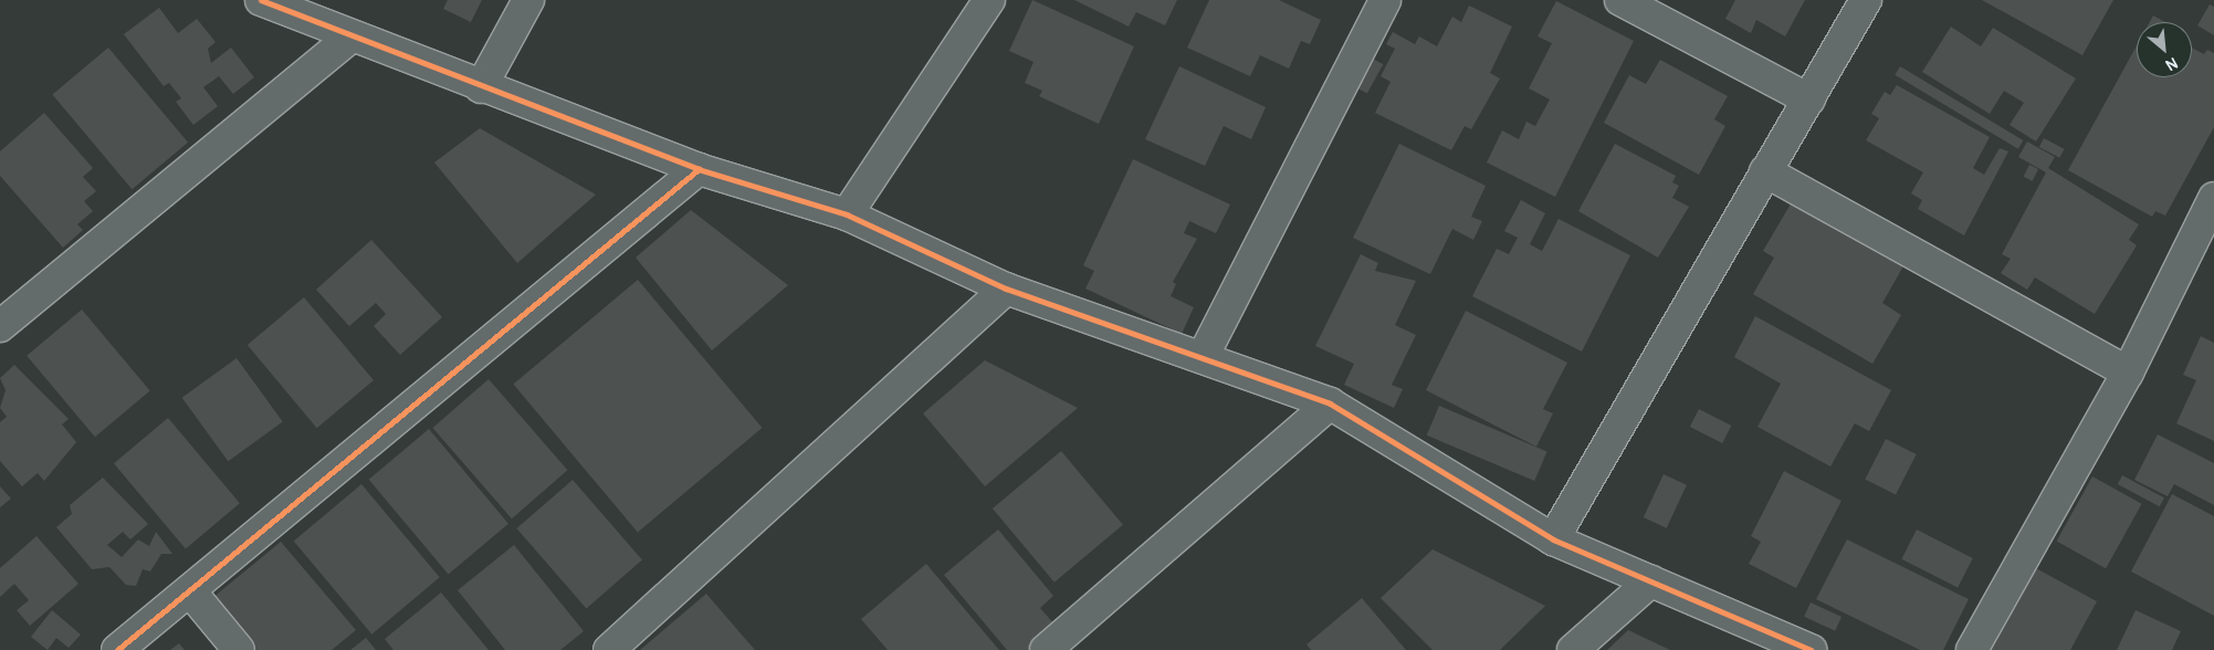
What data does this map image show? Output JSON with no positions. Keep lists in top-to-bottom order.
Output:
{
  "north": "bottom right"
}
